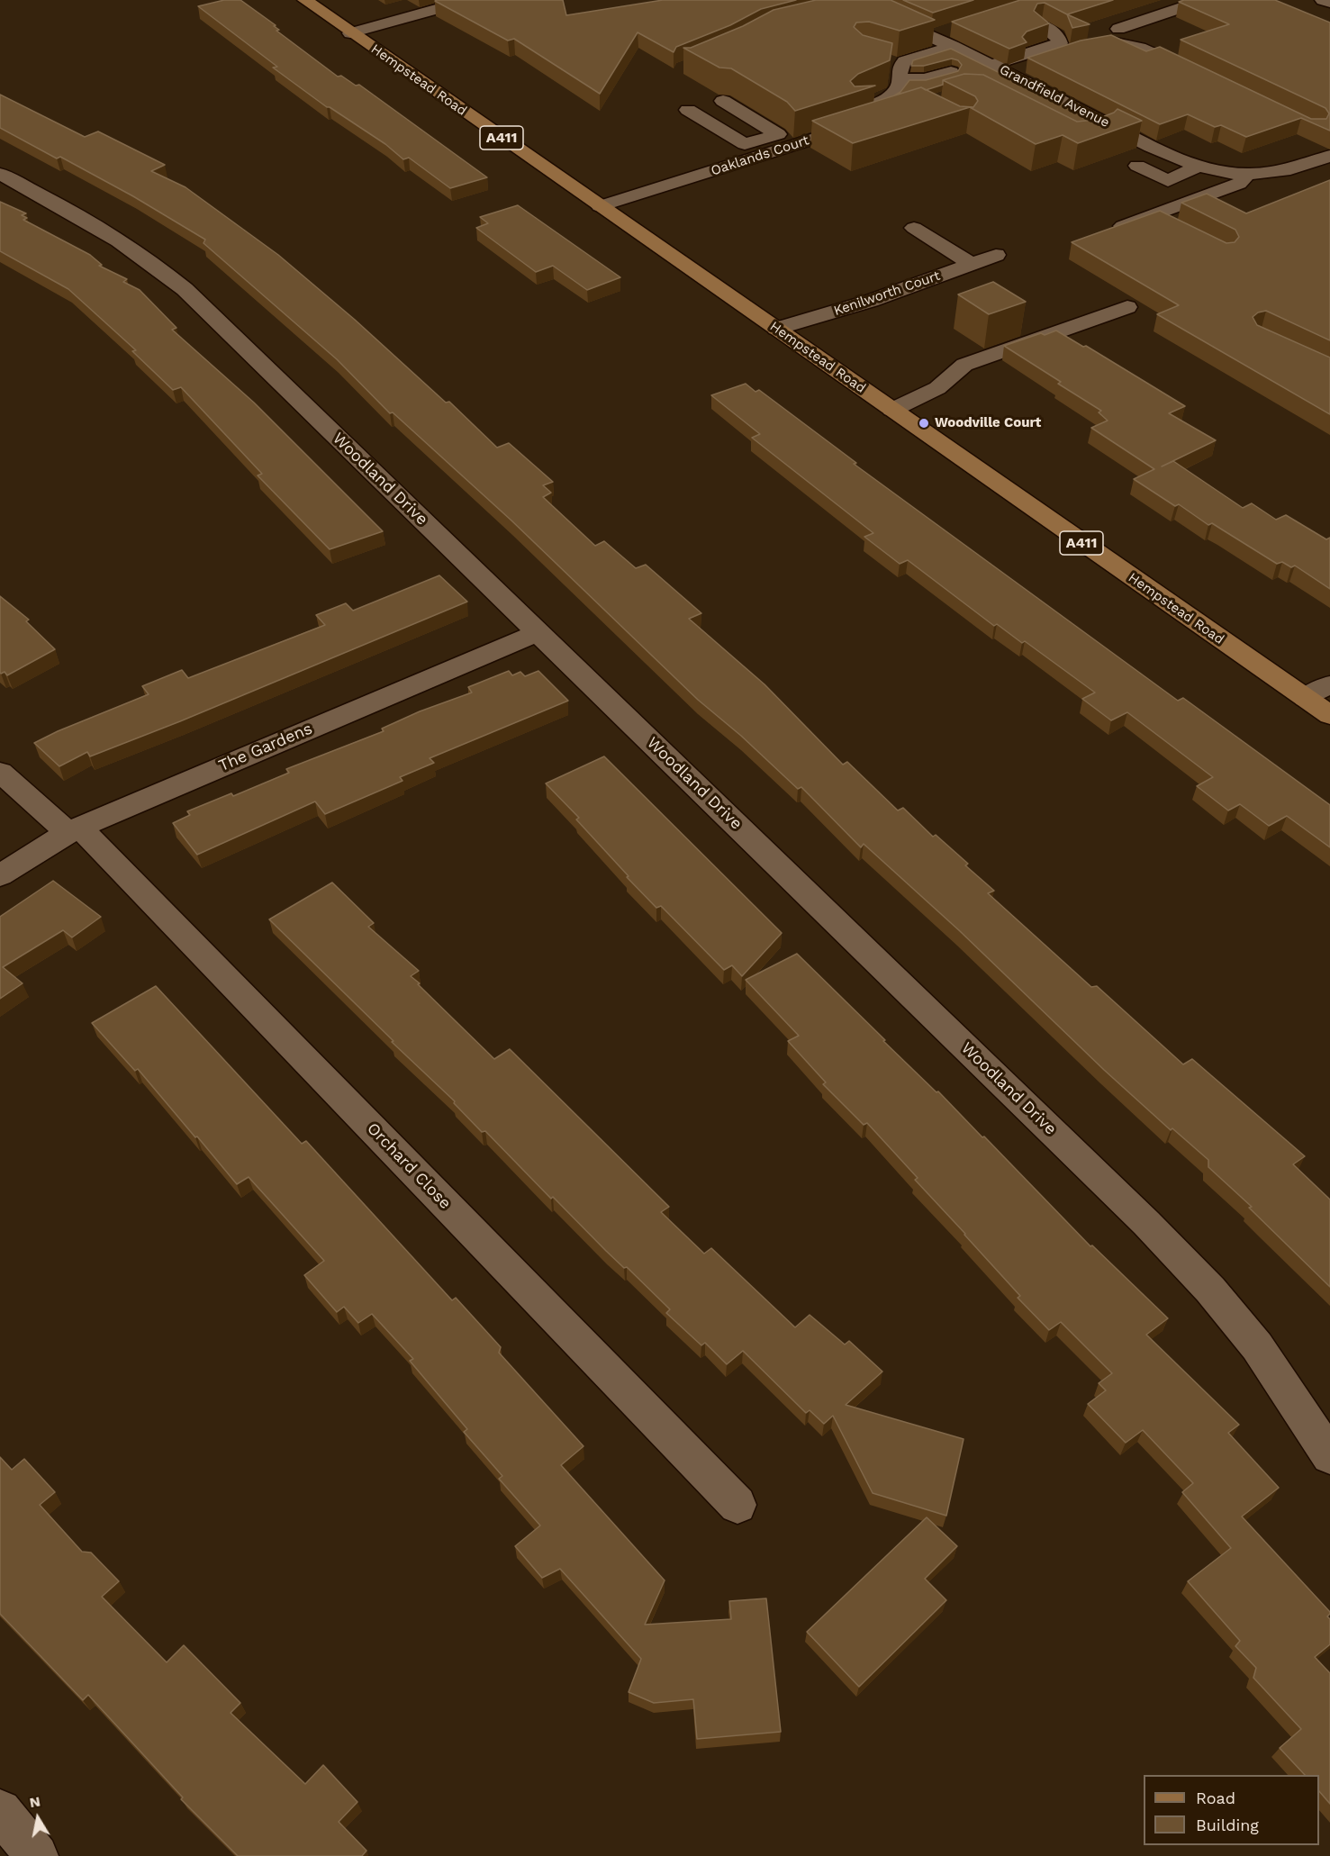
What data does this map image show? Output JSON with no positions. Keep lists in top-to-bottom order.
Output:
{
  "streets": {
    "main road": ["Hempstead Road", "A411"],
    "street": [
      "Grandfield Avenue",
      "Oaklands Court",
      "Kenilworth Court",
      "Woodland Drive",
      "The Gardens",
      "Orchard Close"
    ]
  },
  "crossings": [
    ["Hempstead Road", "Oaklands Court"],
    ["Hempstead Road", "Kenilworth Court"],
    ["Woodland Drive", "The Gardens"],
    ["The Gardens", "Orchard Close"]
  ],
  "places": ["Woodville Court"],
  "legend": ["Road", "Building"],
  "north": "top"
}
